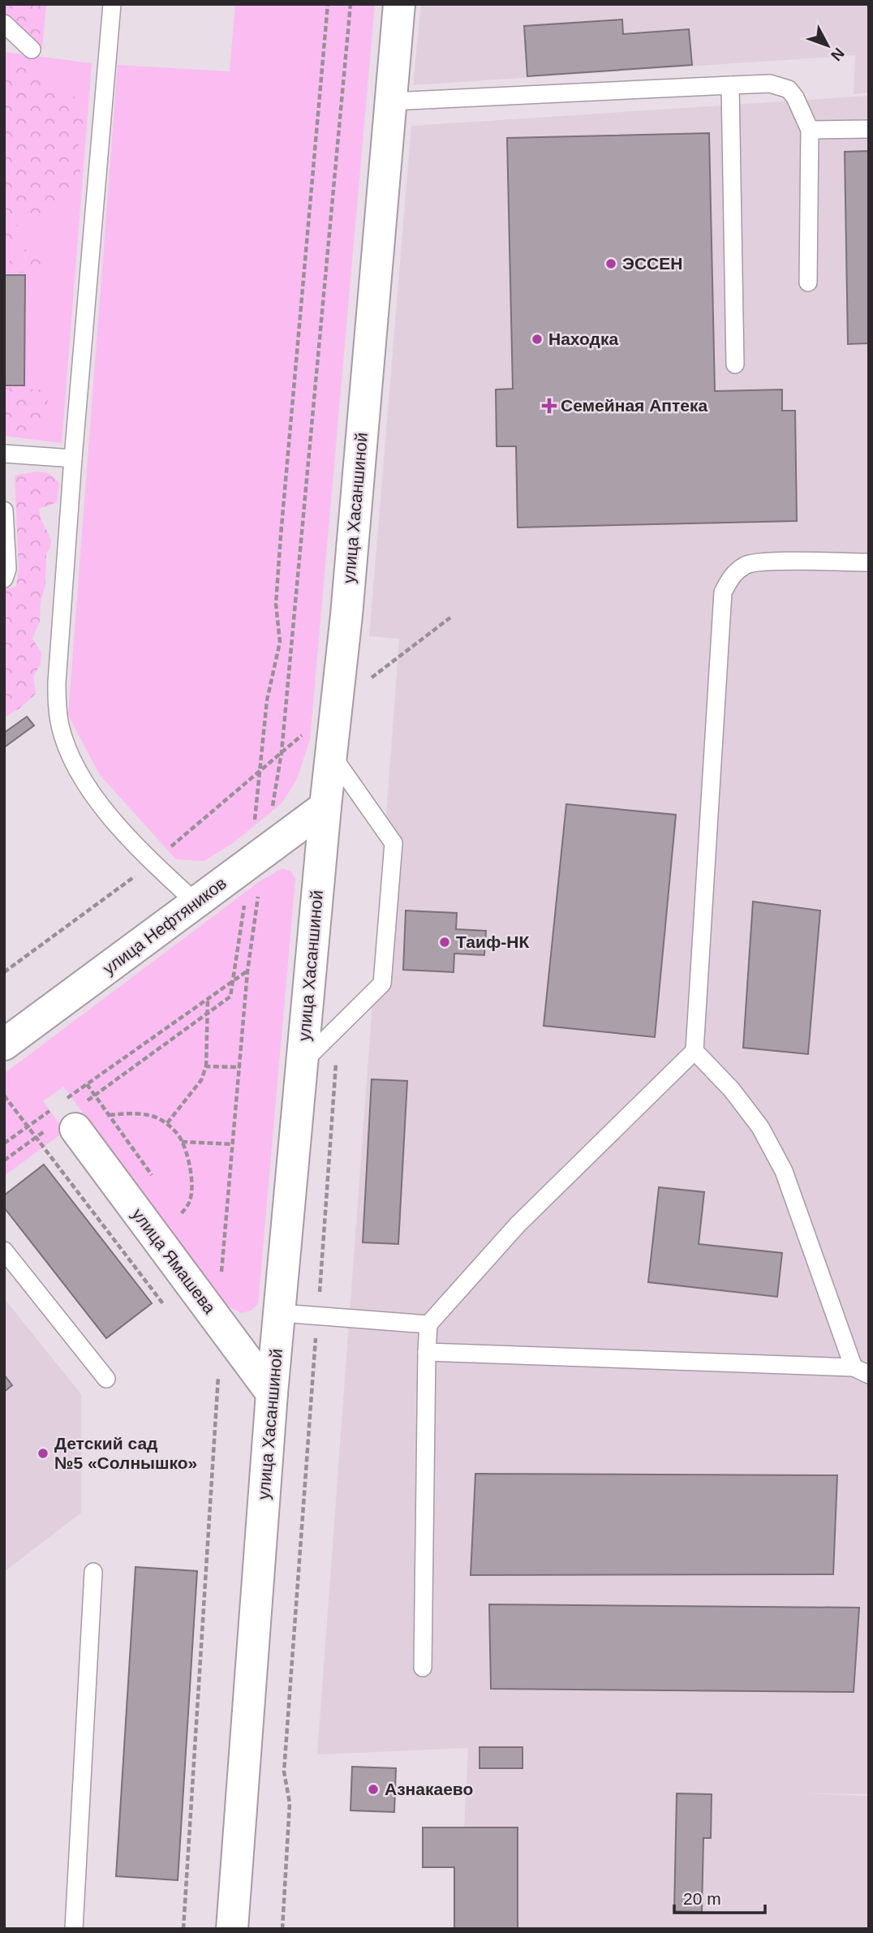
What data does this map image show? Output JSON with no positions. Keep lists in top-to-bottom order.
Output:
{
  "streets": {
    "street": ["улица Хасаншиной", "улица Нефтяников", "улица Ямашева"]
  },
  "crossings": [
    ["улица Хасаншиной", "улица Нефтяников"],
    ["улица Хасаншиной", "улица Ямашева"]
  ],
  "places": {
    "other": [
      "ЭССЕН",
      "Находка",
      "Таиф-НК",
      "Детский сад №5 «Солнышко»",
      "Азнакаево"
    ],
    "health": ["Семейная Аптека"]
  },
  "scale_bar": "20 m",
  "north": "bottom right"
}
